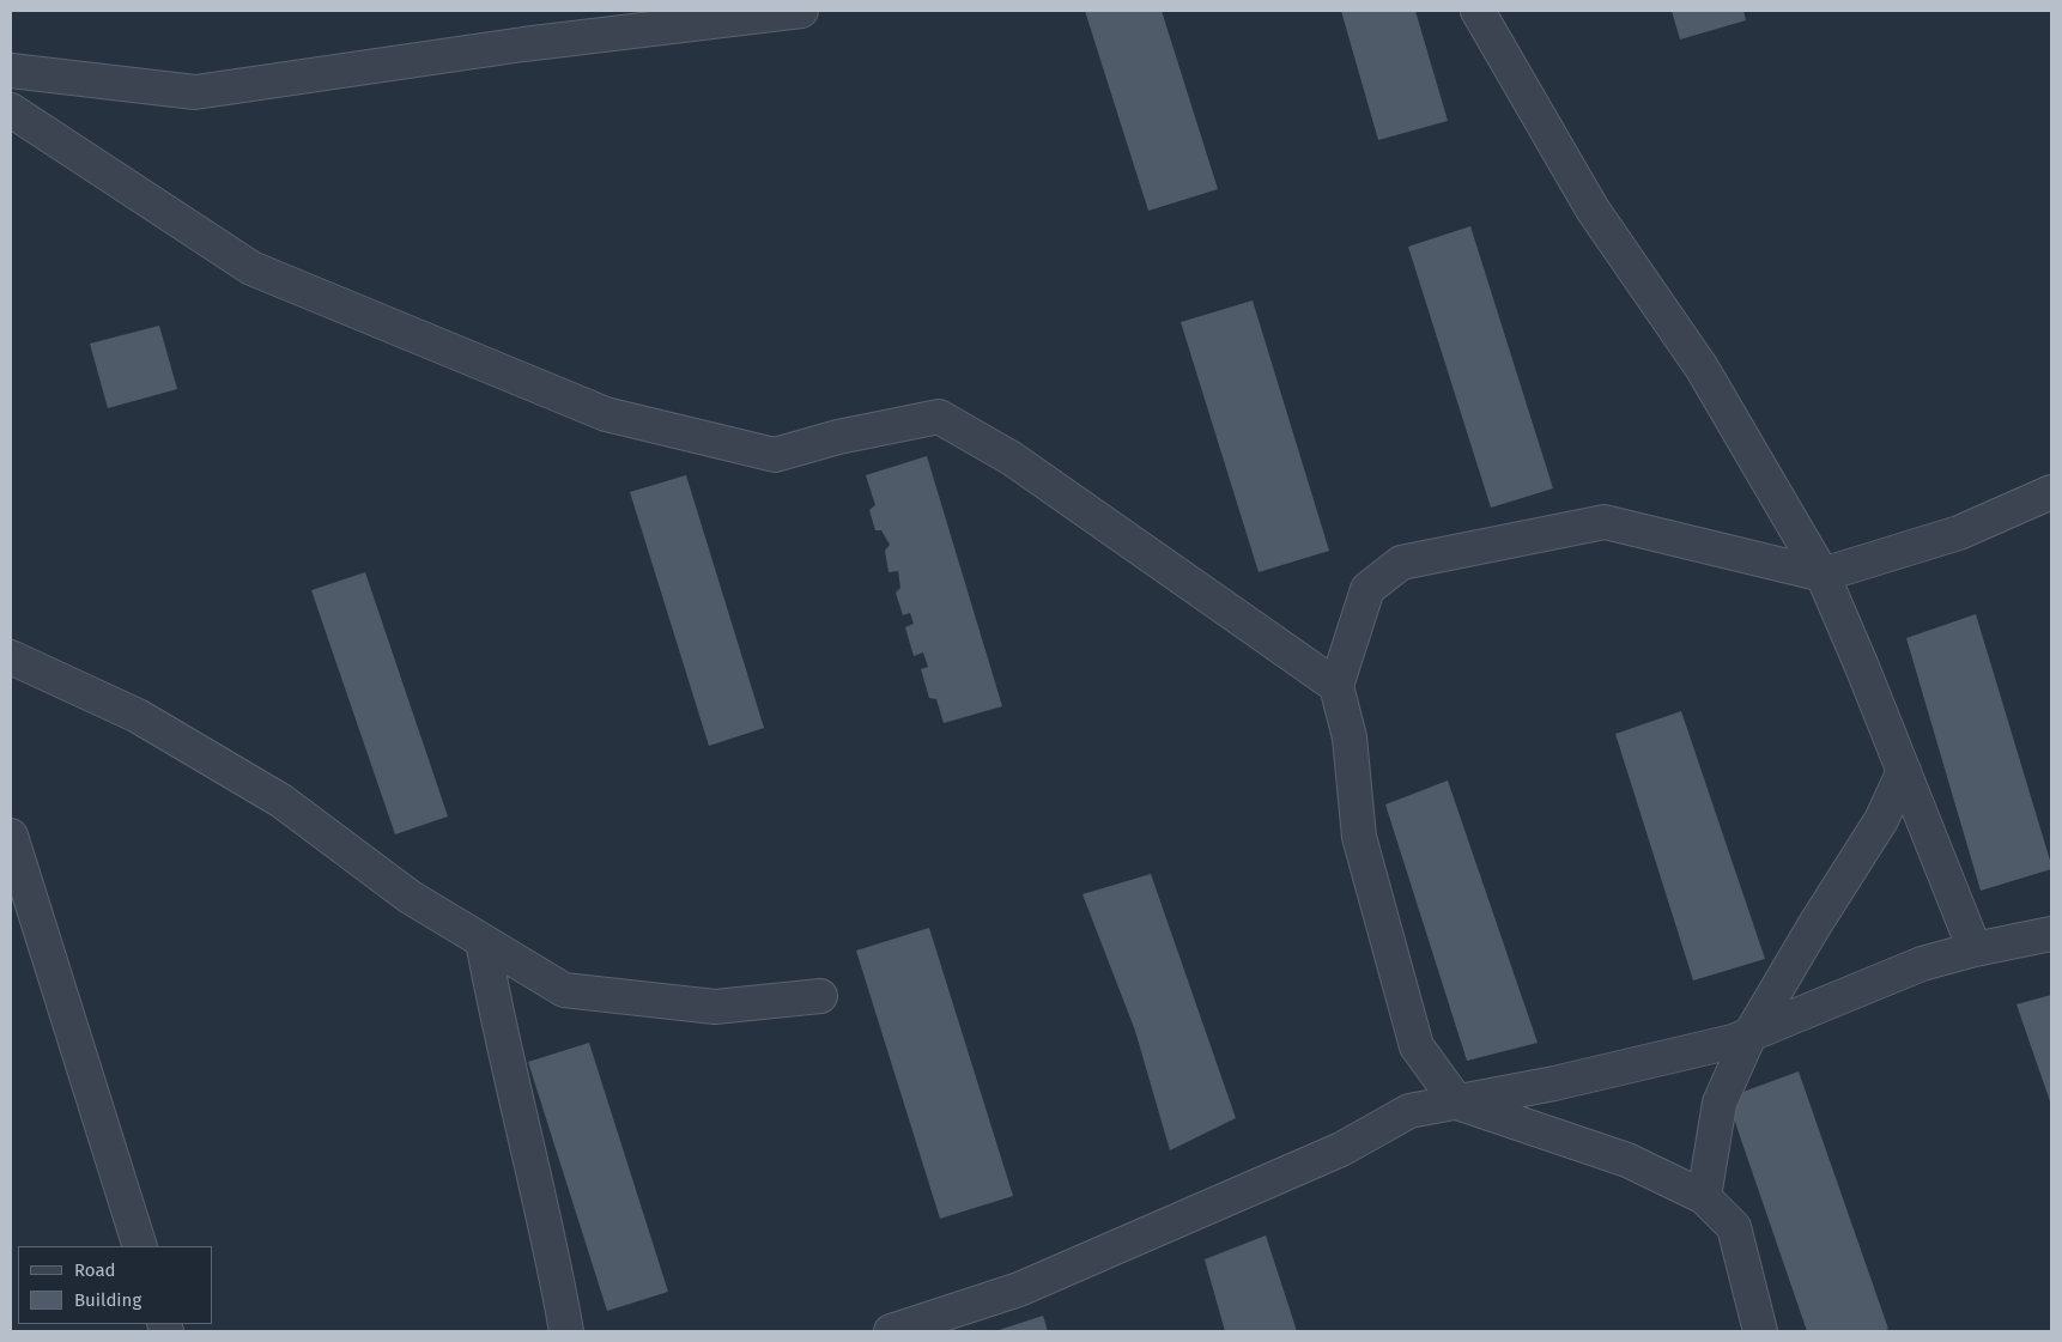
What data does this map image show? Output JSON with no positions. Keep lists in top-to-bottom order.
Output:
{
  "legend": ["Road", "Building"]
}
